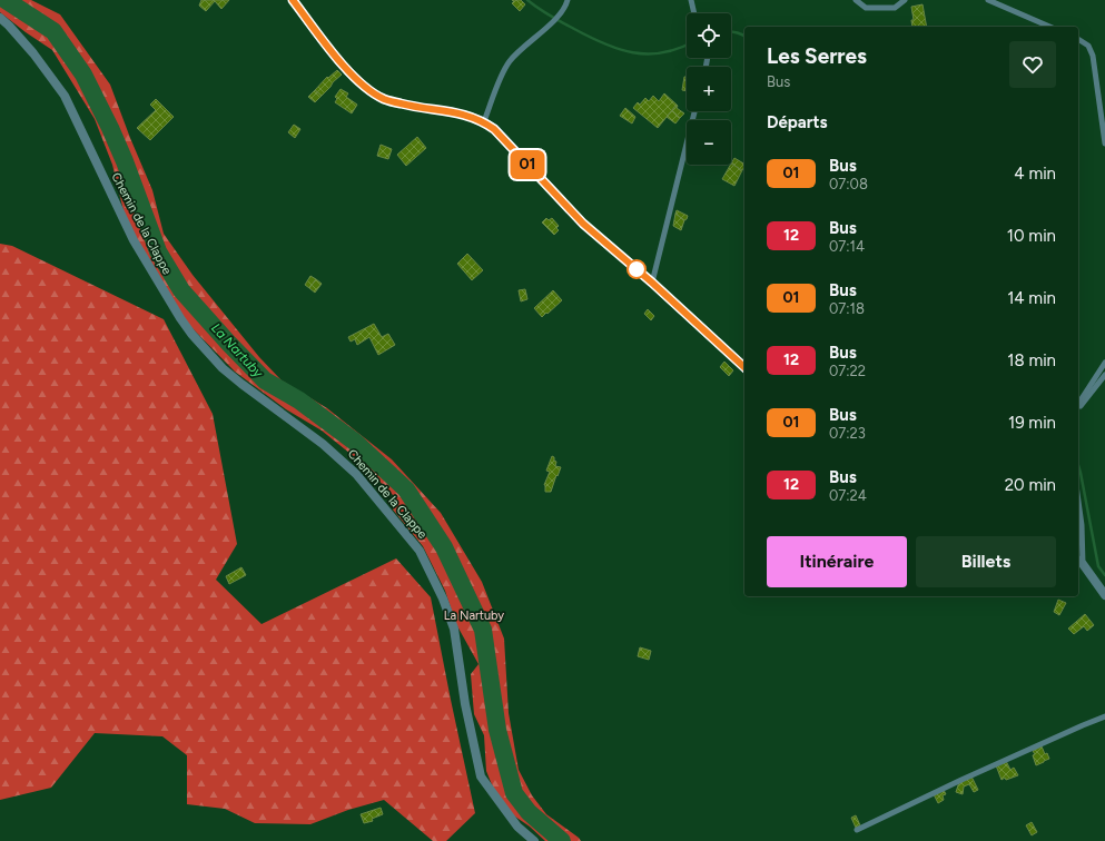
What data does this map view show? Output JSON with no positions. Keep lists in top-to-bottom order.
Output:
{
  "streets": {
    "street": ["Chemin de la Clappe"]
  },
  "water": ["La Nartuby"],
  "parks": ["La Nartuby"],
  "lines": ["bus line 01"],
  "page": {
    "on_map": "01",
    "map_buttons": ["+", "−"],
    "heading": [
      ["Les Serres", "Bus"],
      "Départs"
    ],
    "list": [
      {
        "mark": "01",
        "name": "Bus",
        "note": "07:08",
        "value": "4 min"
      },
      {
        "mark": "12",
        "name": "Bus",
        "note": "07:14",
        "value": "10 min"
      },
      {
        "mark": "01",
        "name": "Bus",
        "note": "07:18",
        "value": "14 min"
      },
      {
        "mark": "12",
        "name": "Bus",
        "note": "07:22",
        "value": "18 min"
      },
      {
        "mark": "01",
        "name": "Bus",
        "note": "07:23",
        "value": "19 min"
      },
      {
        "mark": "12",
        "name": "Bus",
        "note": "07:24",
        "value": "20 min"
      }
    ],
    "buttons": ["Itinéraire", "Billets"]
  }
}
